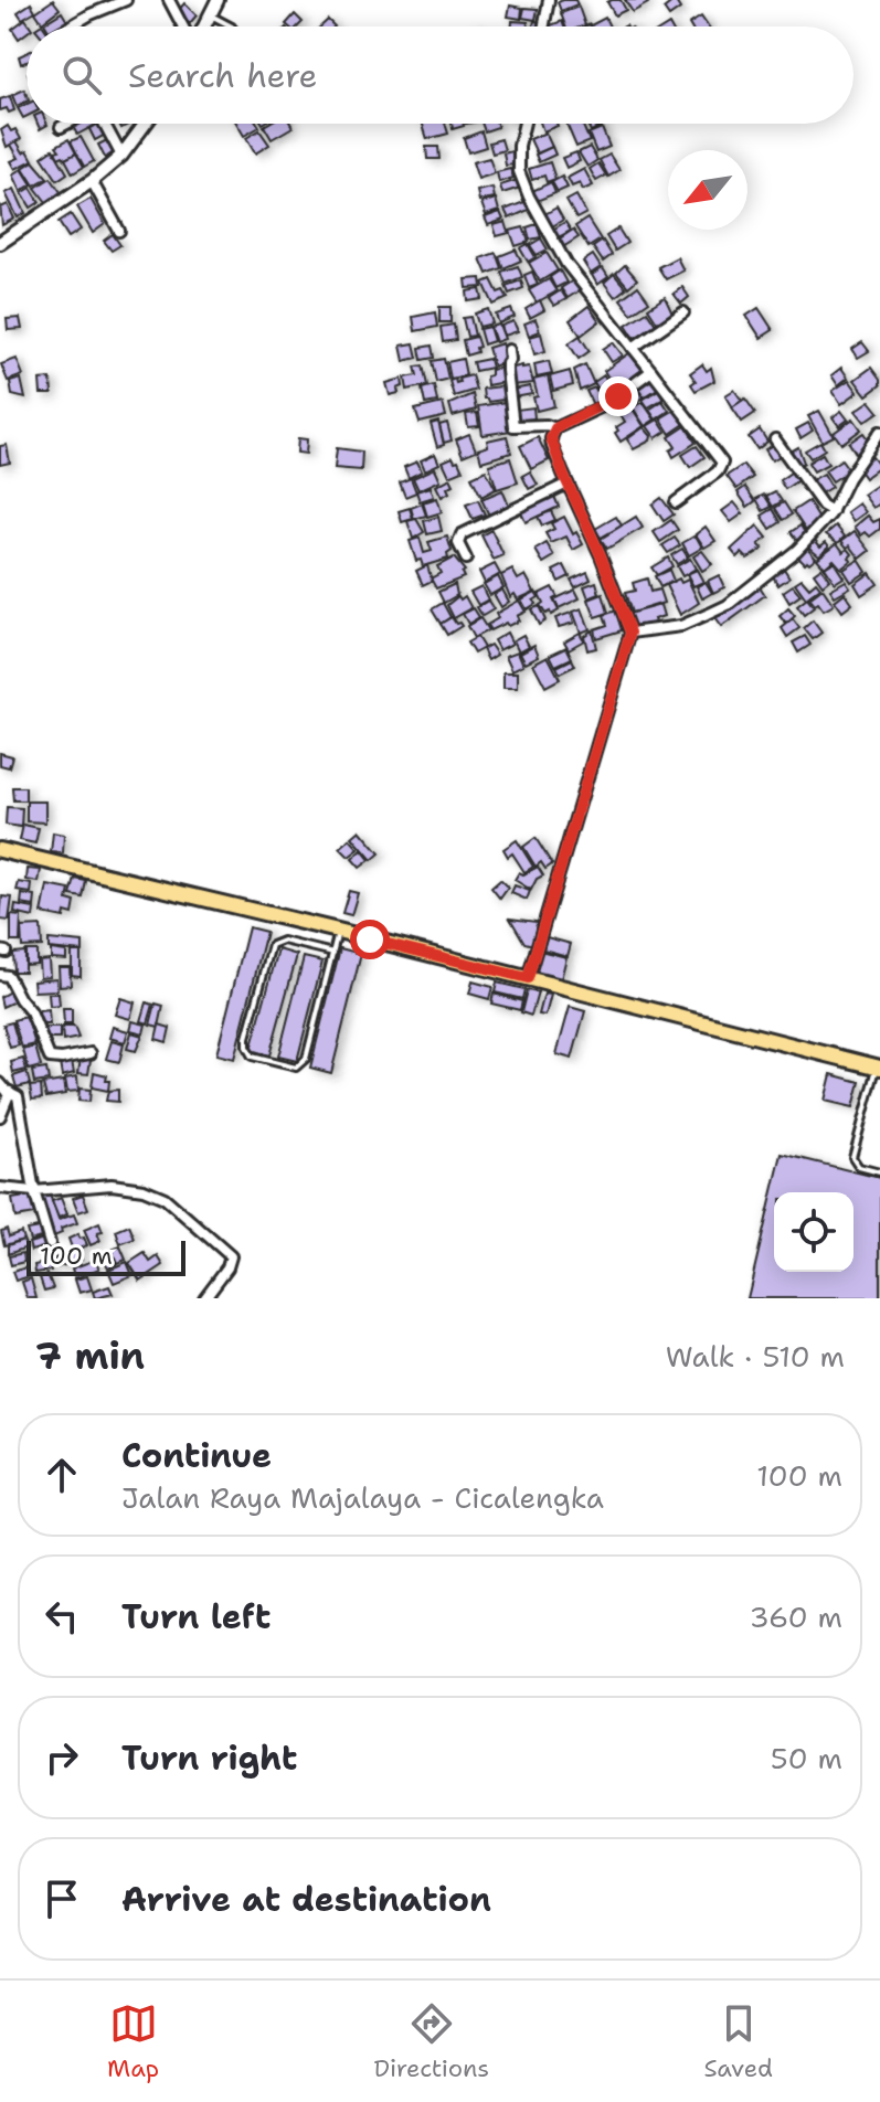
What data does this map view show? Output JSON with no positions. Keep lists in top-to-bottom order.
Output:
{
  "scale_bar": "100 m",
  "north": "bottom left",
  "page": {
    "search": "Search here",
    "scale": "100 m",
    "heading": ["7 min", "Walk · 510 m"],
    "list": [
      ["Continue", "Jalan Raya Majalaya - Cicalengka", "100 m"],
      ["Turn left", "360 m"],
      ["Turn right", "50 m"],
      "Arrive at destination"
    ],
    "nav": ["Map", "Directions", "Saved"]
  }
}
